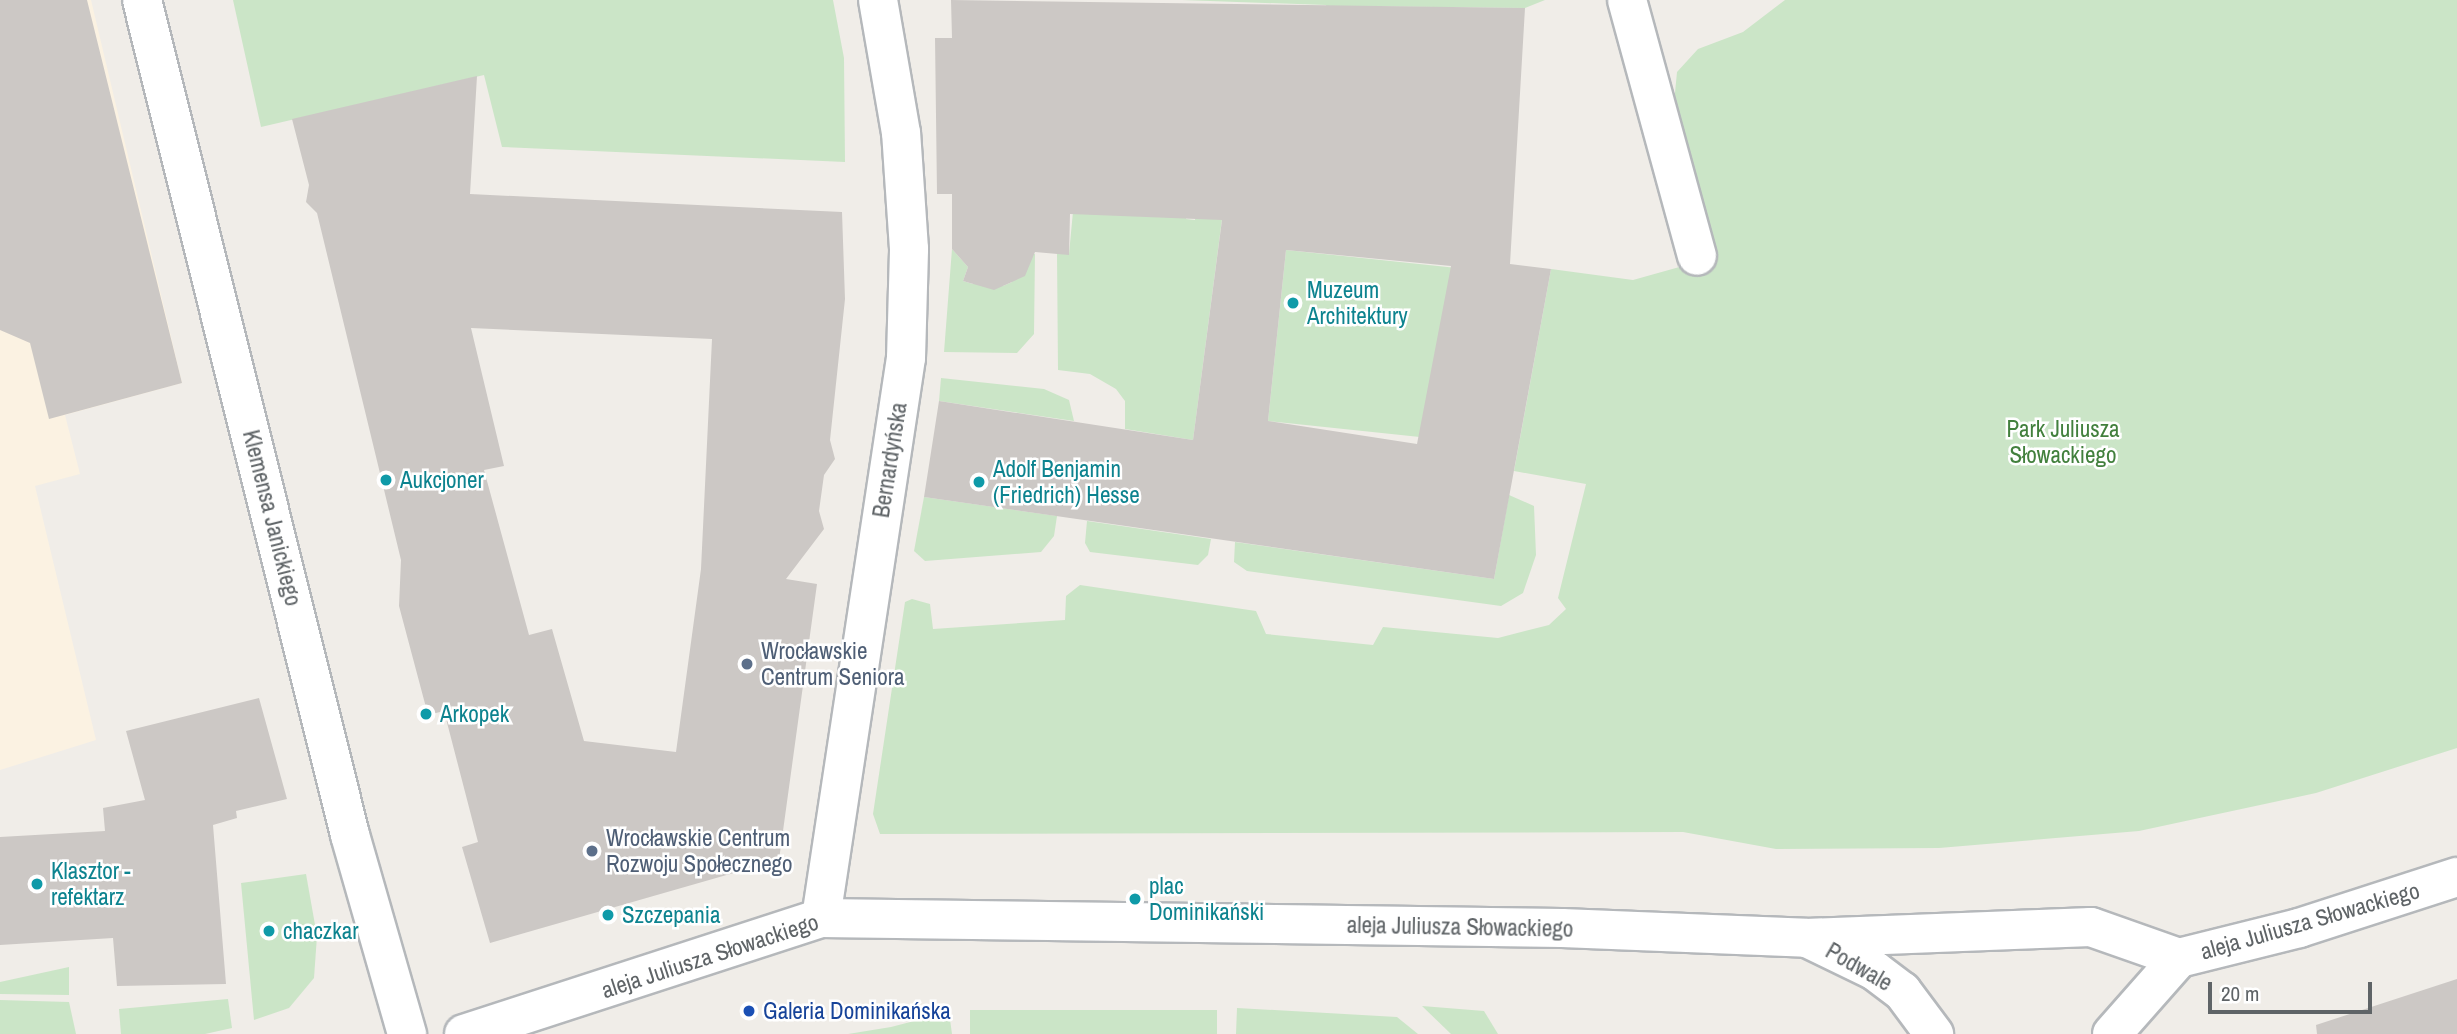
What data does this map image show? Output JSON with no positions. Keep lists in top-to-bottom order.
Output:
{
  "streets": {
    "street": [
      "Bernardyńska",
      "Klemensa Janickiego",
      "aleja Juliusza Słowackiego",
      "Podwale"
    ]
  },
  "crossings": [
    ["Bernardyńska", "aleja Juliusza Słowackiego"],
    ["aleja Juliusza Słowackiego", "Podwale"]
  ],
  "parks": ["Park Juliusza Słowackiego"],
  "places": [
    "Muzeum Architektury",
    "Aukcjoner",
    "Adolf Benjamin (Friedrich) Hesse",
    "Wrocławskie Centrum Seniora",
    "Arkopek",
    "Wrocławskie Centrum Rozwoju Społecznego",
    "Klasztor - refektarz",
    "plac Dominikański",
    "Szczepania",
    "chaczkar",
    "Galeria Dominikańska"
  ],
  "scale_bar": "20 m"
}
